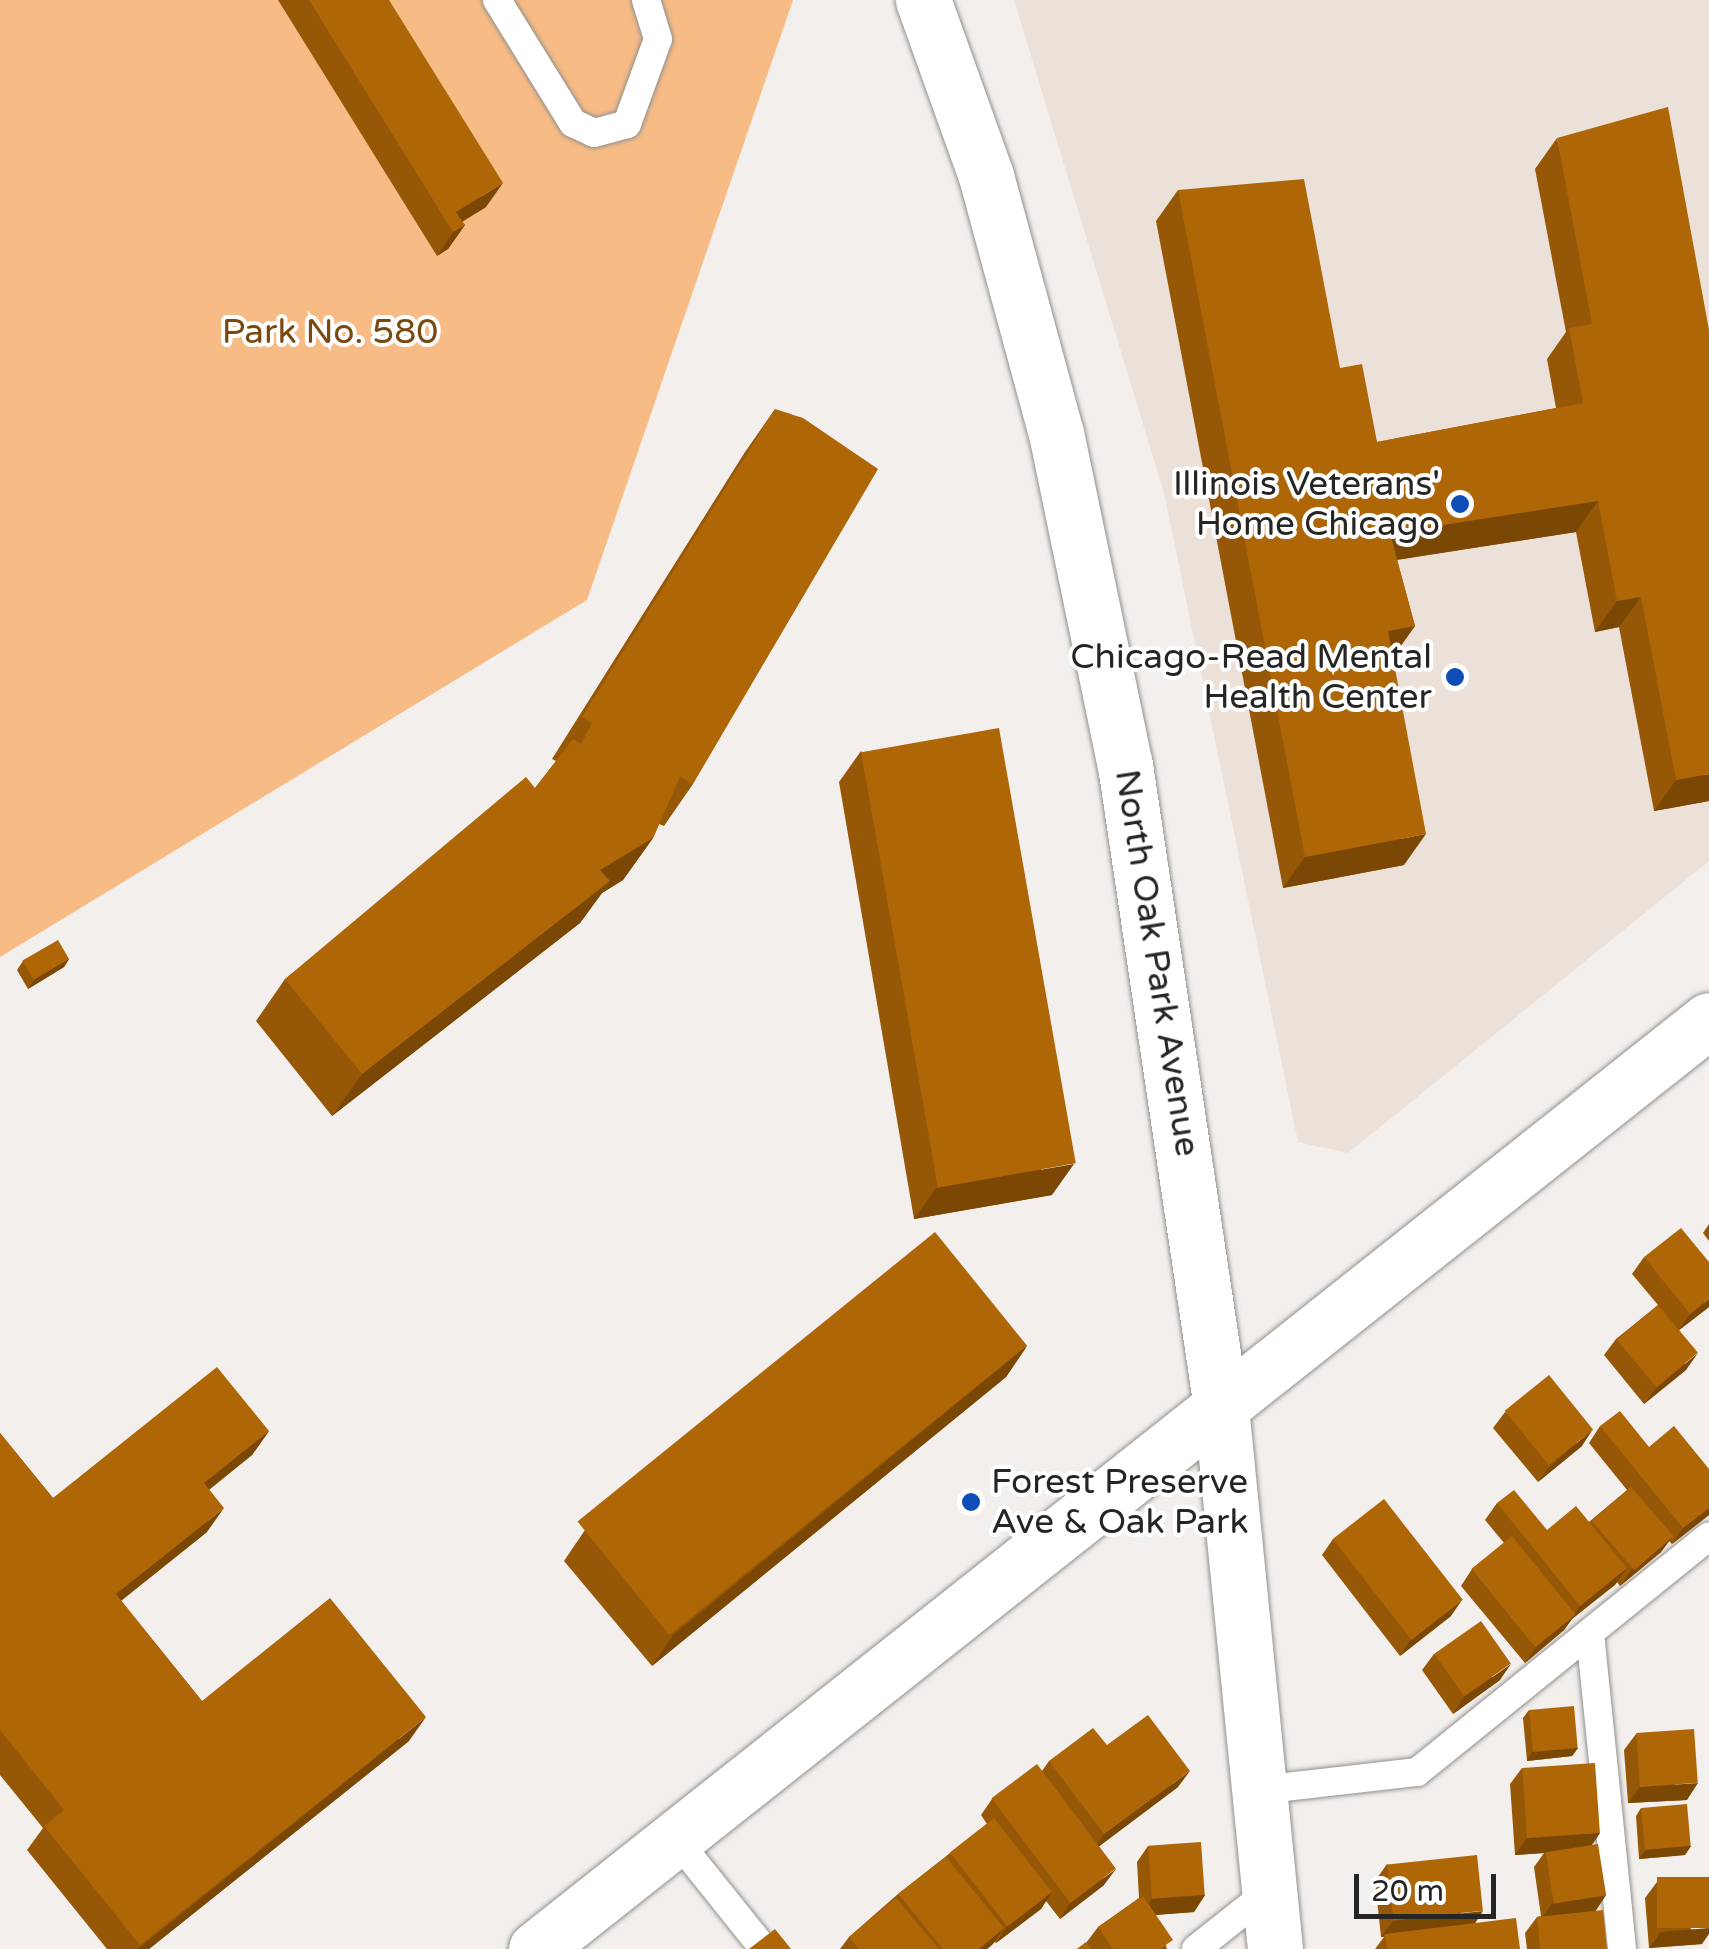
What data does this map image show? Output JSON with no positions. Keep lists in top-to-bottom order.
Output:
{
  "streets": {
    "street": ["North Oak Park Avenue"]
  },
  "parks": ["Park No. 580"],
  "places": ["Illinois Veterans' Home Chicago", "Chicago-Read Mental Health Center", "Forest Preserve Ave & Oak Park"],
  "scale_bar": "20 m"
}
